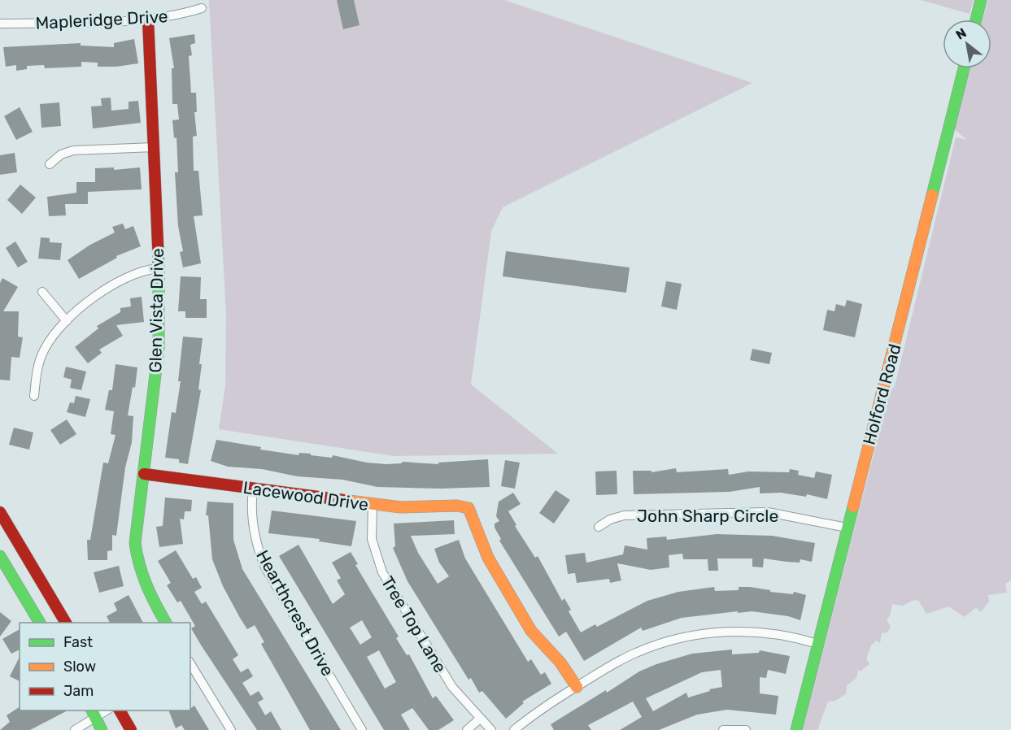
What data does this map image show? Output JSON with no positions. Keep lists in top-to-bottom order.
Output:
{
  "streets": {
    "street": [
      "Mapleridge Drive",
      "Glen Vista Drive",
      "Holford Road",
      "Lacewood Drive",
      "John Sharp Circle",
      "Hearthcrest Drive",
      "Tree Top Lane"
    ]
  },
  "crossings": [
    ["Mapleridge Drive", "Glen Vista Drive"],
    ["Glen Vista Drive", "Lacewood Drive"],
    ["Holford Road", "John Sharp Circle"],
    ["Lacewood Drive", "Hearthcrest Drive"],
    ["Lacewood Drive", "Tree Top Lane"]
  ],
  "legend": ["Fast", "Slow", "Jam"],
  "north": "top left"
}
